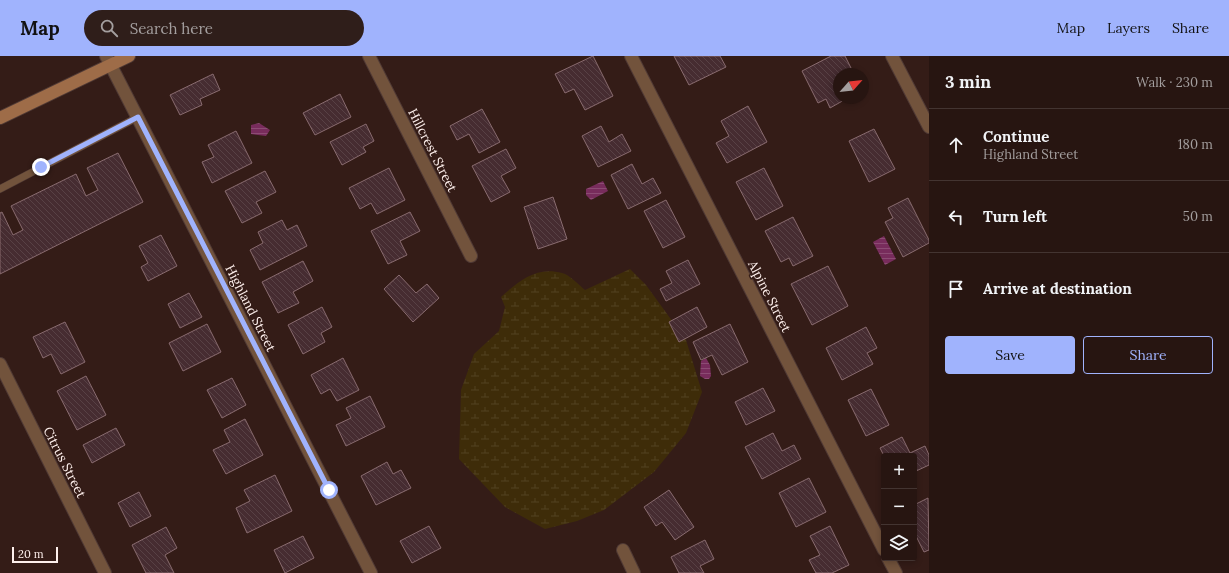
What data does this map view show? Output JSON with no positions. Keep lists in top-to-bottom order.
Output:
{
  "streets": {
    "street": [
      "Hillcrest Street",
      "Alpine Street",
      "Highland Street",
      "Citrus Street"
    ]
  },
  "scale_bar": "20 m",
  "north": "top right",
  "page": {
    "header": "Map",
    "search": "Search here",
    "nav": ["Map", "Layers", "Share"],
    "heading": ["3 min", "Walk · 230 m"],
    "list": [
      ["Continue", "Highland Street", "180 m"],
      ["Turn left", "50 m"],
      "Arrive at destination"
    ],
    "buttons": ["Save", "Share"],
    "map_buttons": ["+", "−"],
    "scale": "20 m"
  }
}
